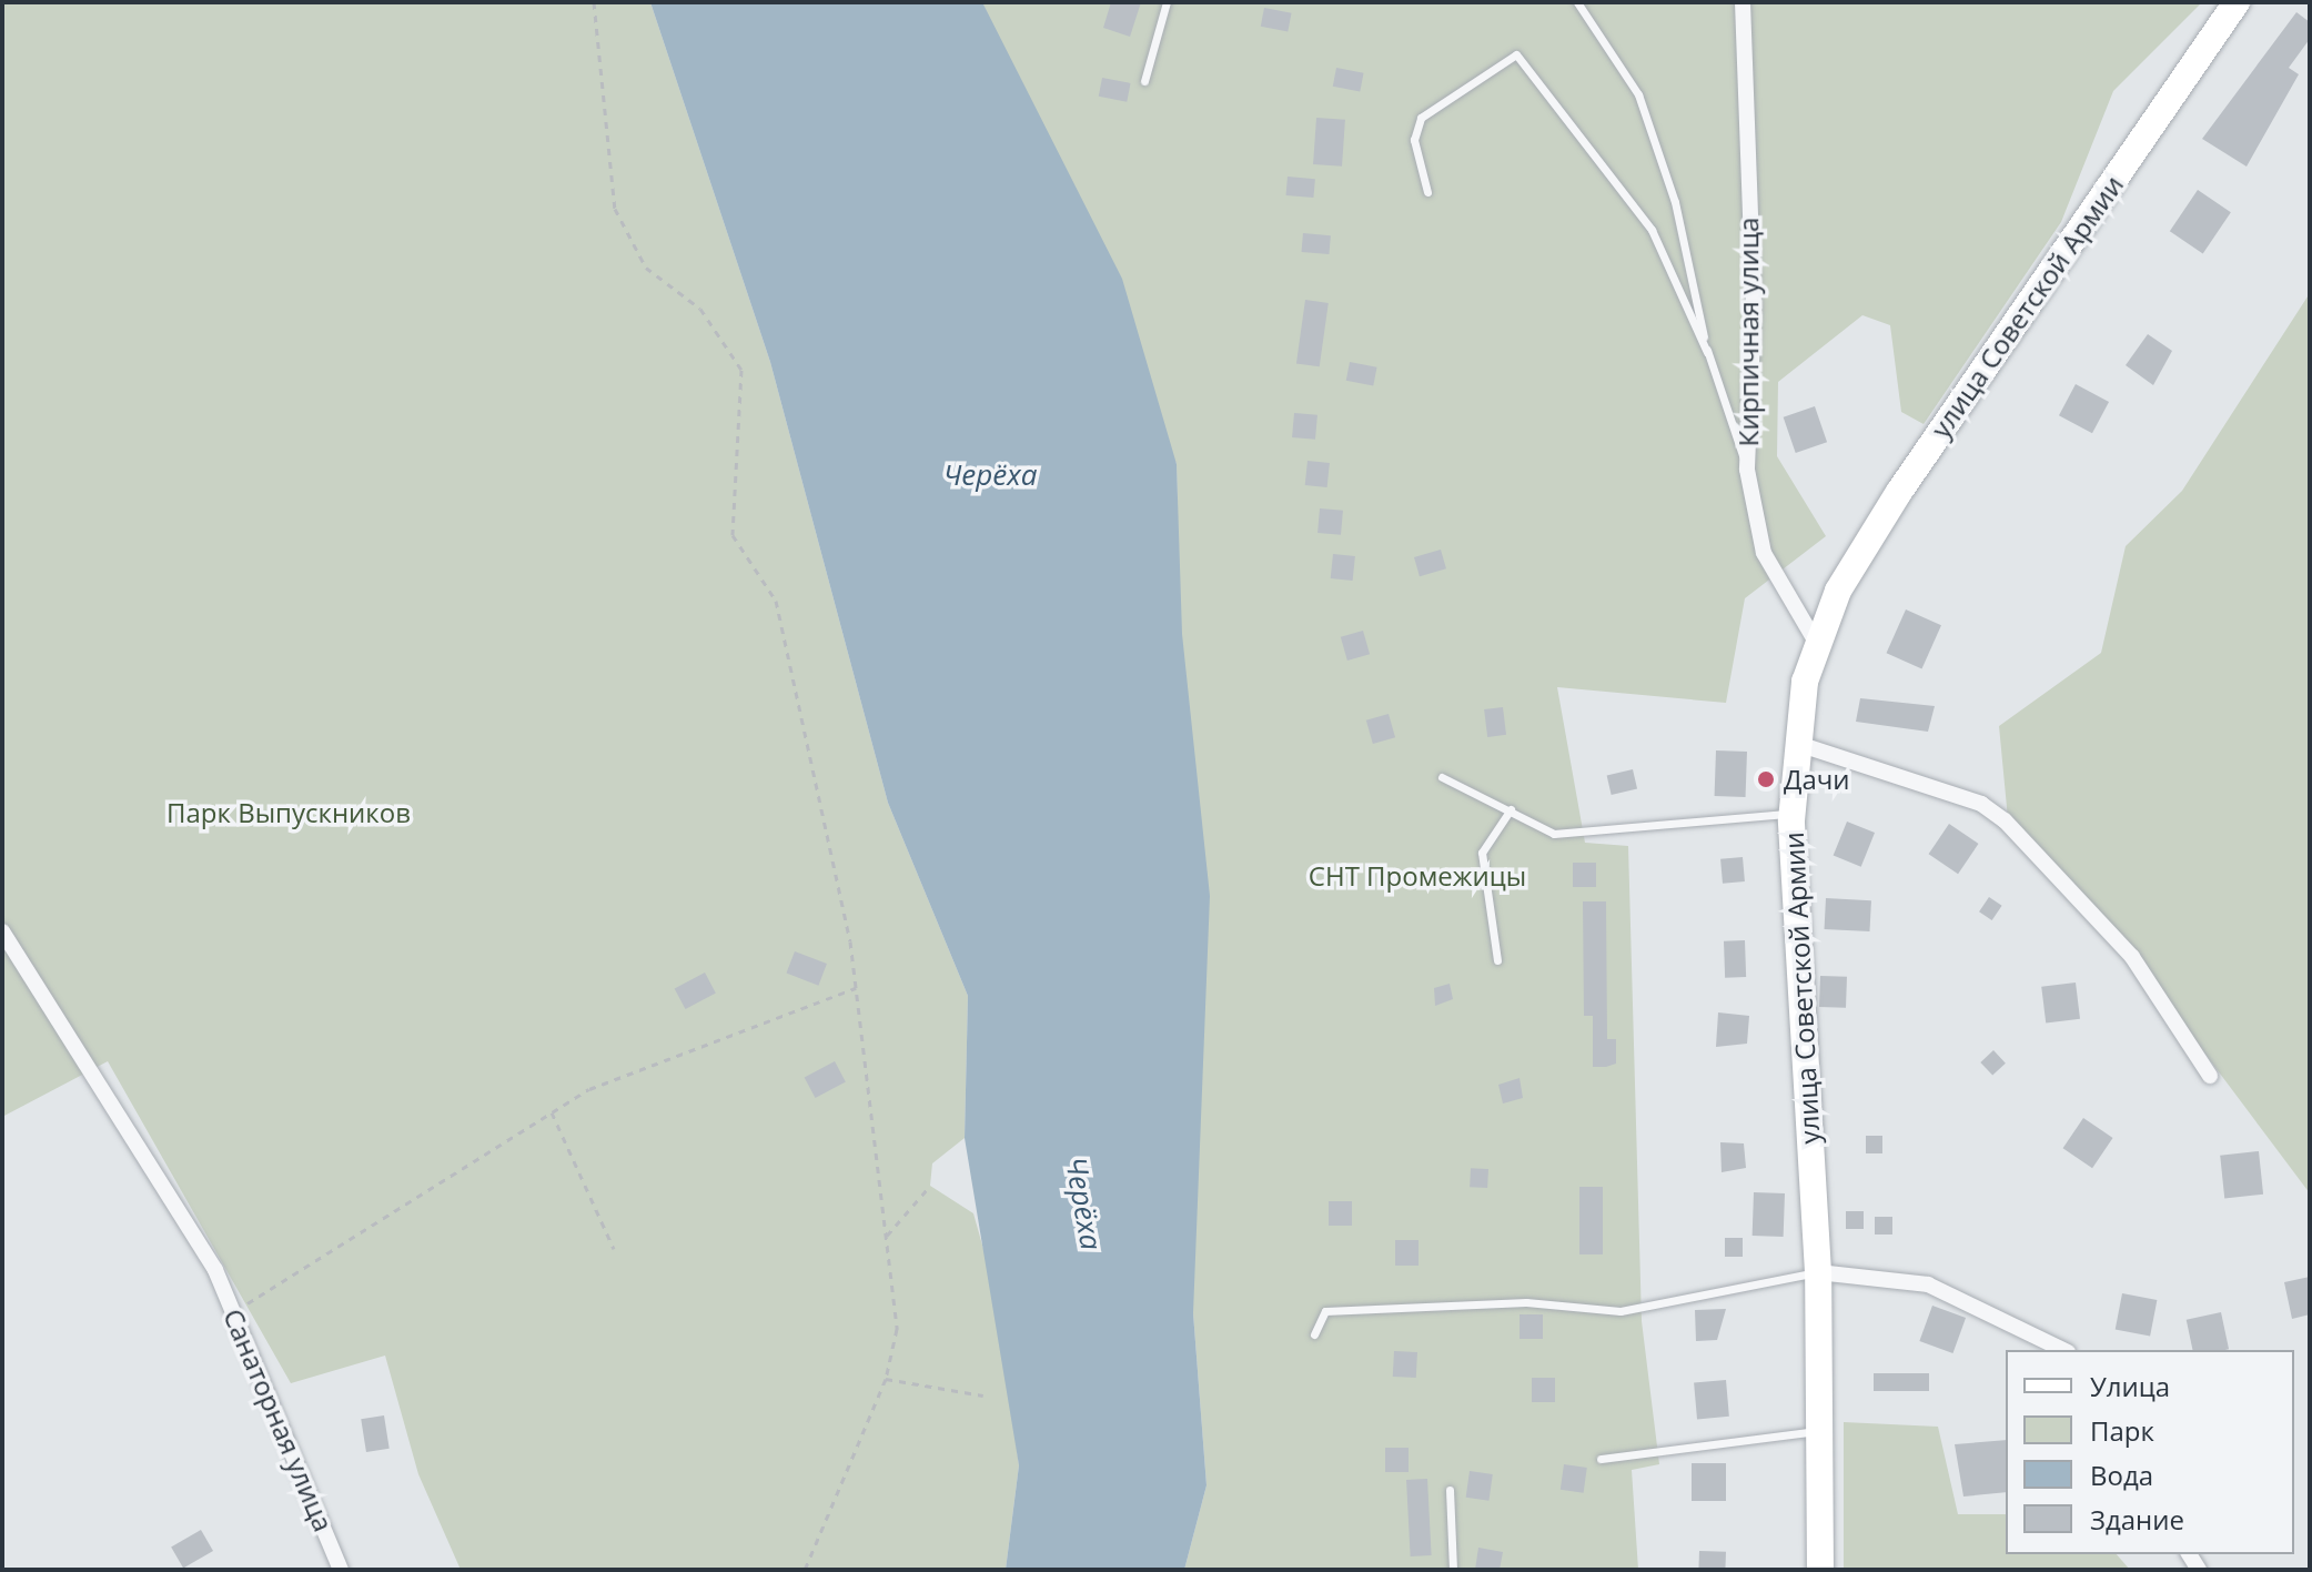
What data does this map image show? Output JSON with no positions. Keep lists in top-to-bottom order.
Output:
{
  "streets": {
    "main road": ["улица Советской Армии"],
    "street": ["Кирпичная улица", "Санаторная улица"]
  },
  "crossings": [
    ["улица Советской Армии", "Кирпичная улица"]
  ],
  "water": ["Черёха"],
  "parks": ["Парк Выпускников", "СНТ Промежицы"],
  "places": ["Дачи"],
  "legend": [
    "Улица",
    "Парк",
    "Вода",
    "Здание"
  ]
}
